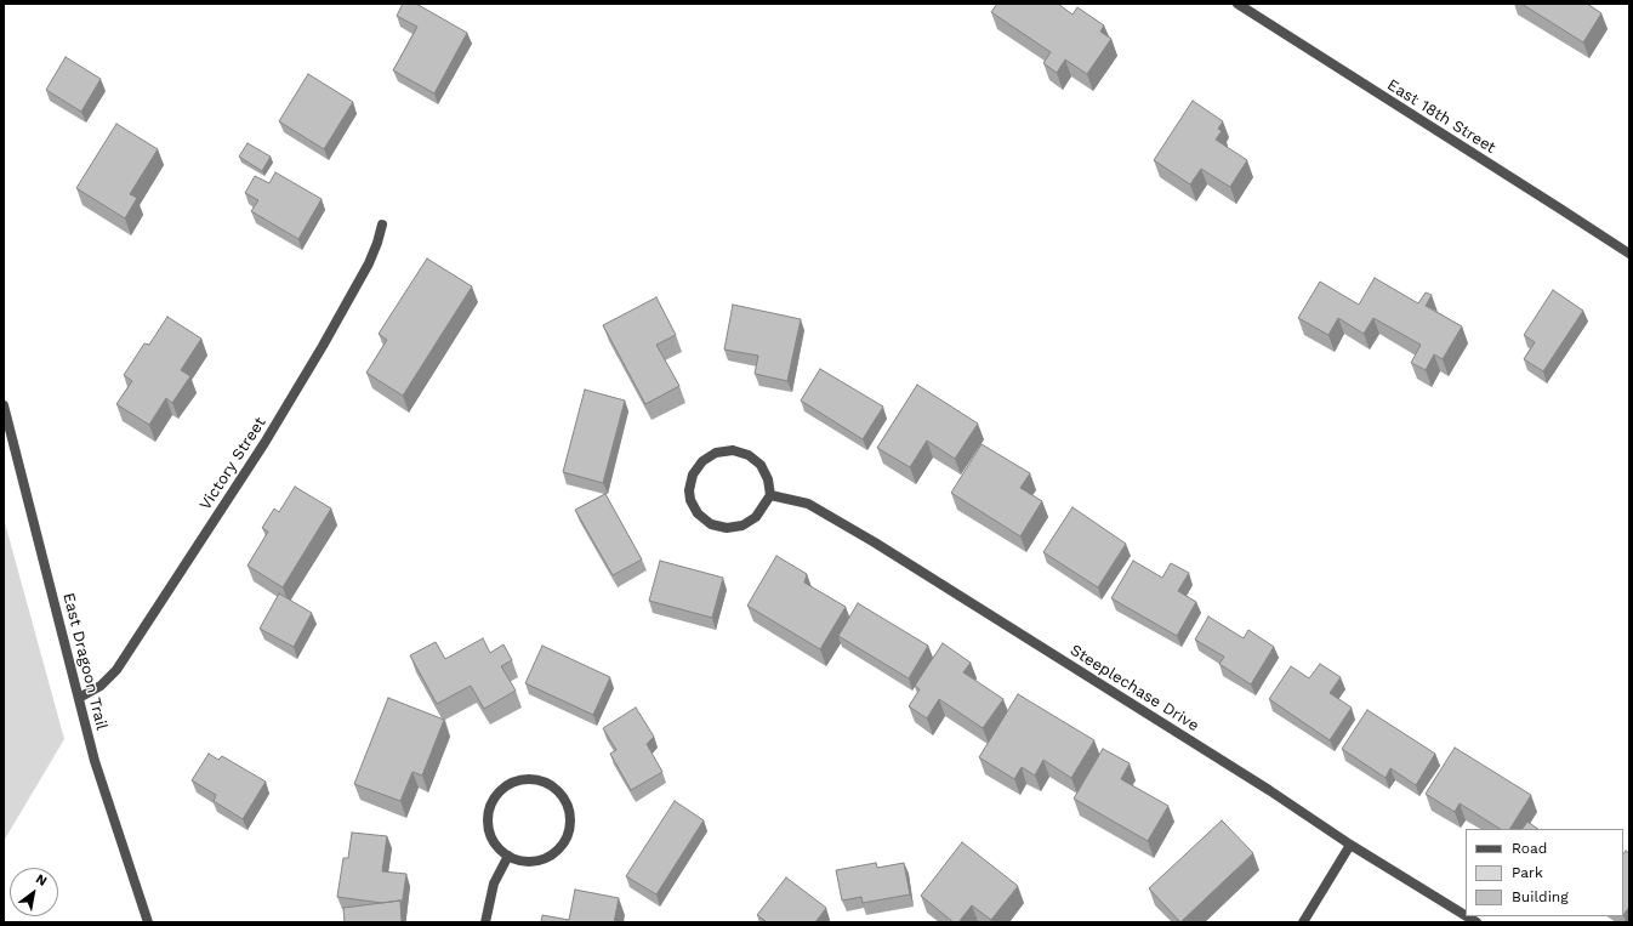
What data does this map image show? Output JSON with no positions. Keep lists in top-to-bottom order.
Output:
{
  "streets": {
    "street": [
      "East 18th Street",
      "Victory Street",
      "East Dragoon Trail",
      "Steeplechase Drive"
    ]
  },
  "crossings": [
    ["Victory Street", "East Dragoon Trail"]
  ],
  "legend": ["Road", "Park", "Building"],
  "north": "top right"
}
